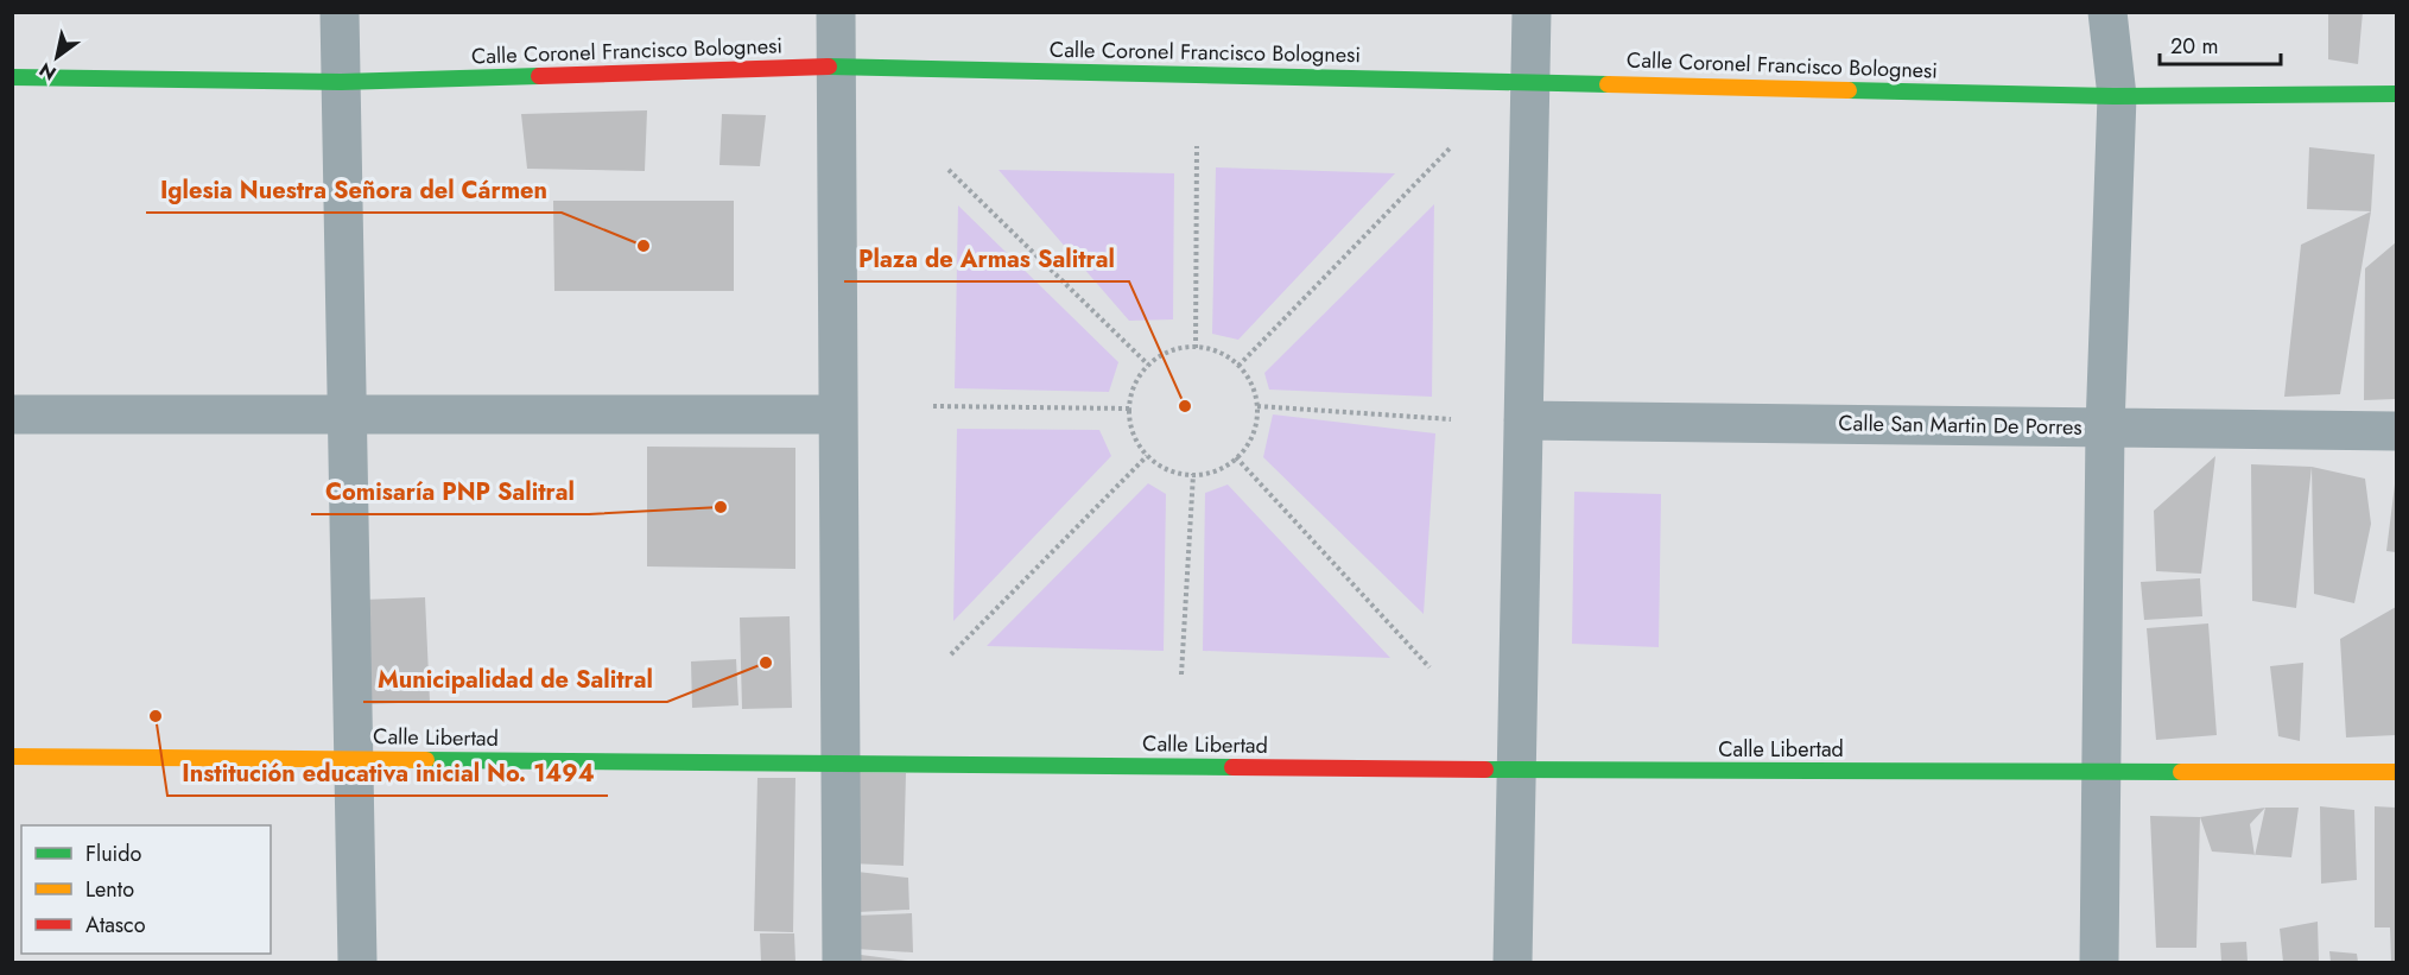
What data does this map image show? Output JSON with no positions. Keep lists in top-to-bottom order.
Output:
{
  "streets": {
    "street": ["Calle Coronel Francisco Bolognesi", "Calle San Martin De Porres", "Calle Libertad"]
  },
  "places": [
    "Iglesia Nuestra Señora del Cármen",
    "Plaza de Armas Salitral",
    "Comisaría PNP Salitral",
    "Municipalidad de Salitral",
    "Institución educativa inicial No. 1494"
  ],
  "legend": ["Fluido", "Lento", "Atasco"],
  "scale_bar": "20 m",
  "north": "bottom left"
}
